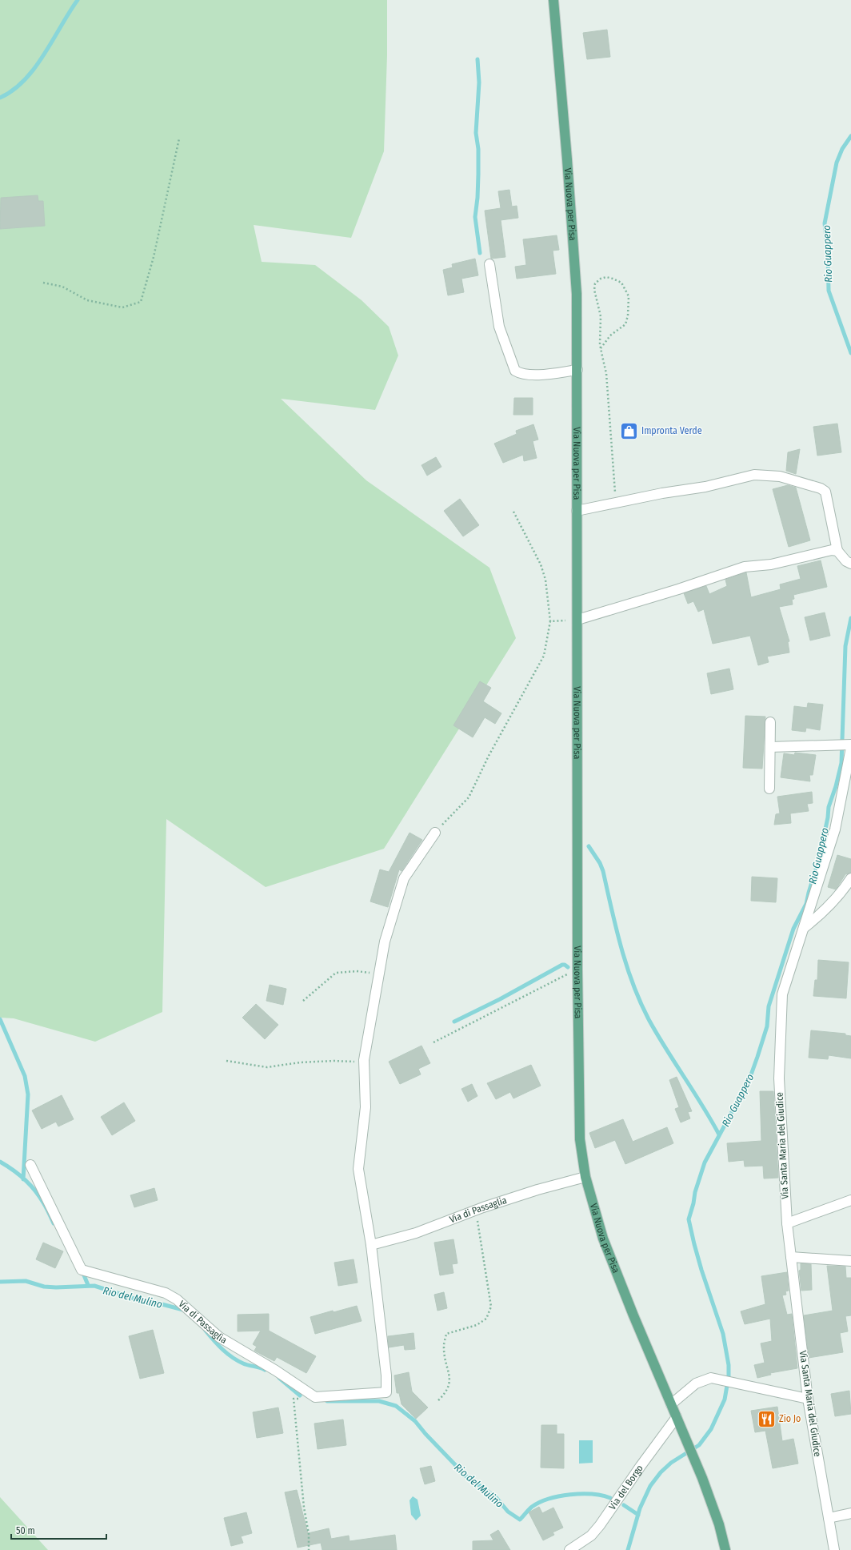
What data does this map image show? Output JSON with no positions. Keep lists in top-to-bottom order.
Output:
{
  "streets": {
    "main road": ["Via Nuova per Pisa"],
    "street": ["Via Santa Maria del Giudice", "Via di Passaglia", "Via del Borgo"]
  },
  "crossings": [
    ["Via Nuova per Pisa", "Via di Passaglia"],
    ["Via Nuova per Pisa", "Via del Borgo"]
  ],
  "water": ["Rio Guappero", "Rio del Mulino"],
  "places": {
    "shop": ["Impronta Verde"],
    "restaurant": ["Zio Jo"]
  },
  "scale_bar": "50 m"
}
